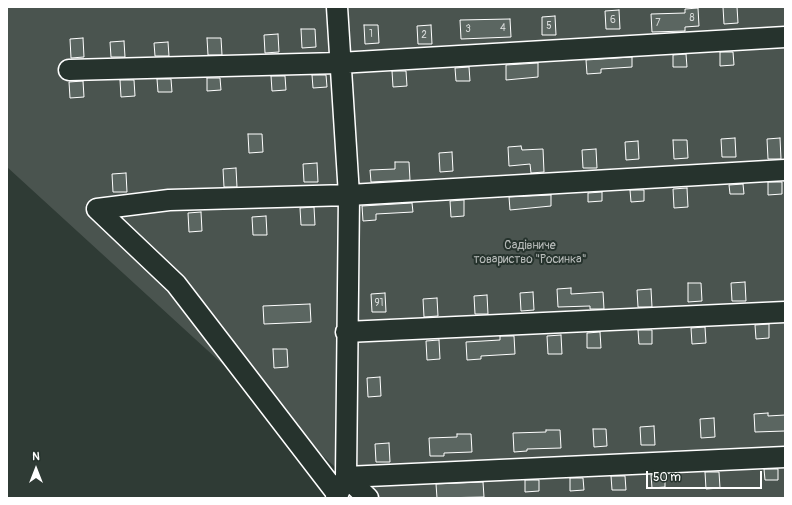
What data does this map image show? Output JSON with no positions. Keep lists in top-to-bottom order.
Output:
{
  "parks": ["Садівниче товариство \"Росинка\""],
  "house_numbers": [
    "8",
    "6",
    "7",
    "5",
    "4",
    "3",
    "1",
    "2",
    "91"
  ],
  "scale_bar": "50 m",
  "north": "top"
}
